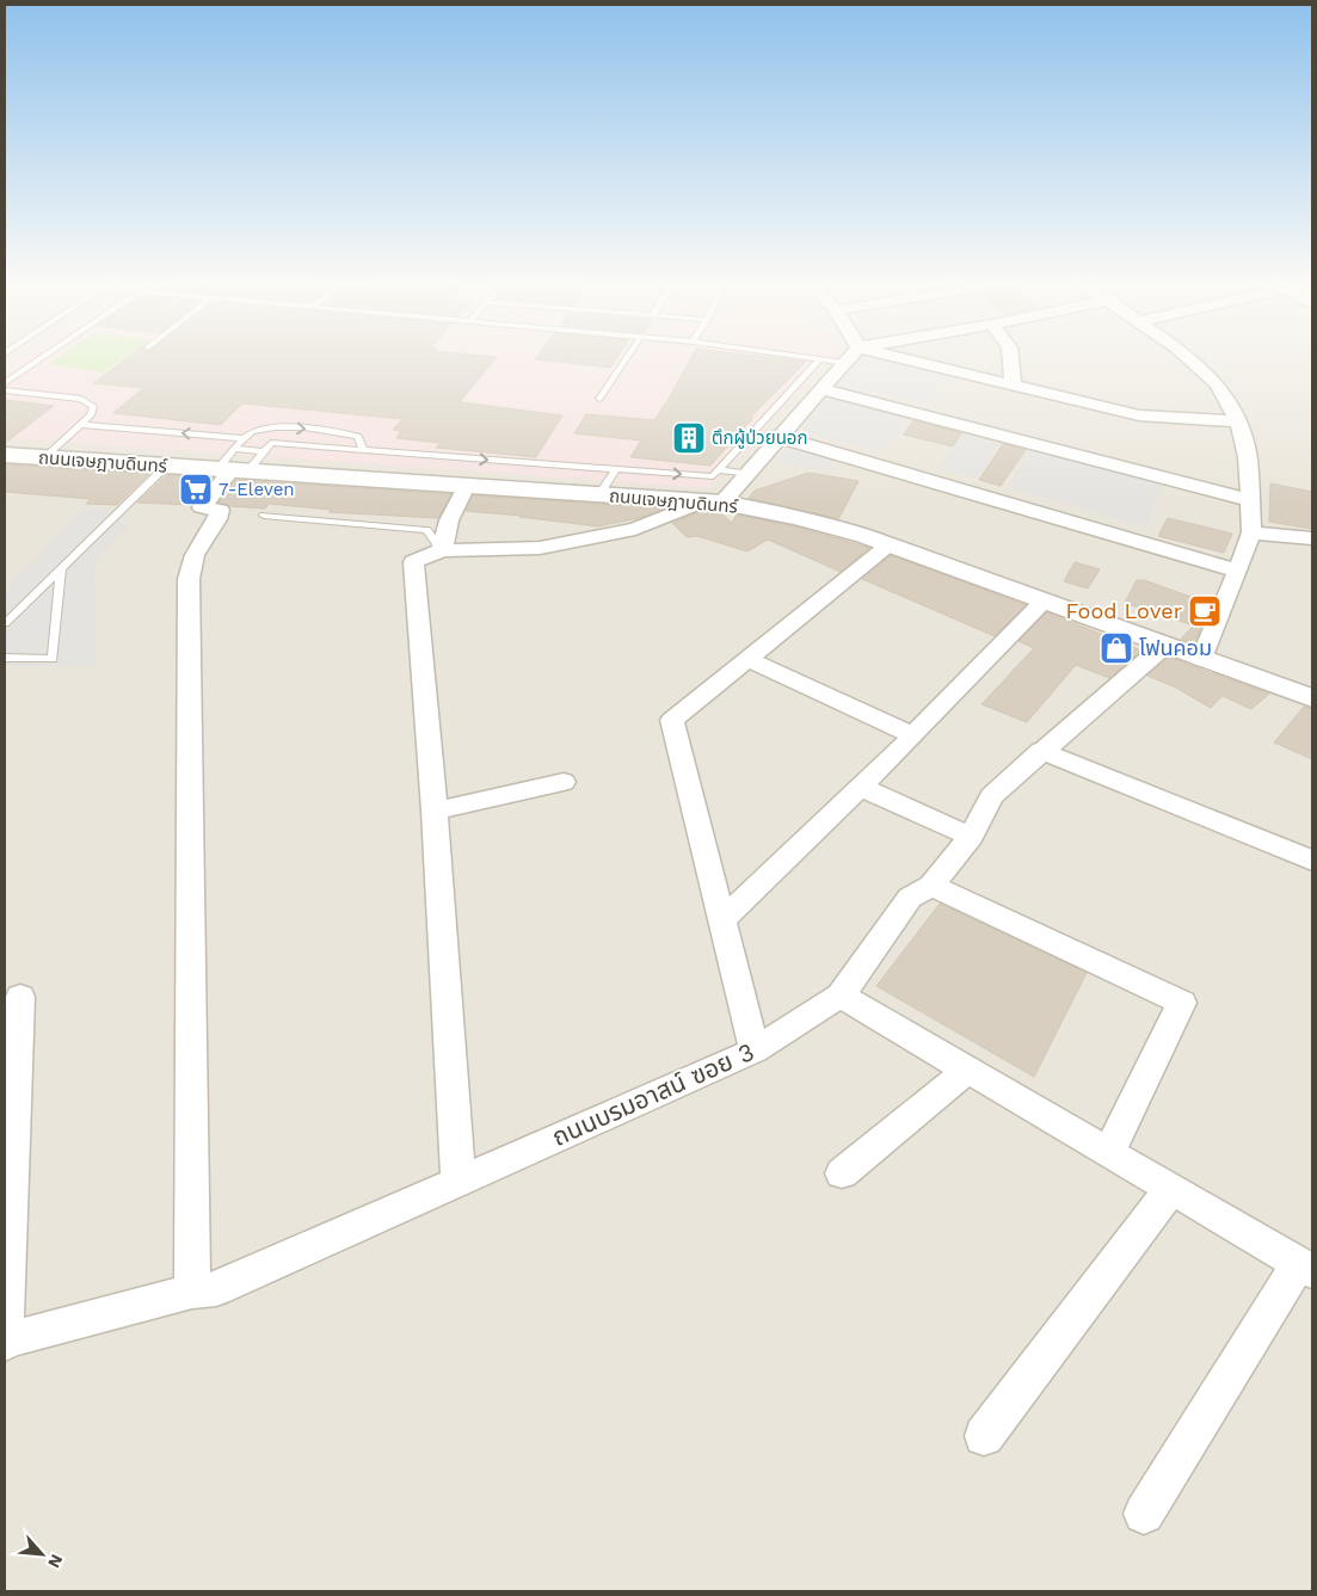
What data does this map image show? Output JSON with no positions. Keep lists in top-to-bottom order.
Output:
{
  "streets": {
    "street": ["ถนนเจษฎาบดินทร์", "ถนนบรมอาสน์ ฃอย 3"]
  },
  "crossings": [
    ["ถนนเจษฎาบดินทร์", "ถนนบรมอาสน์ ฃอย 3"]
  ],
  "places": {
    "building": ["ตึกผู้ป่วยนอก"],
    "supermarket": ["7-Eleven"],
    "cafe": ["Food Lover"],
    "shop": ["โฟนคอม"]
  },
  "north": "bottom right"
}
